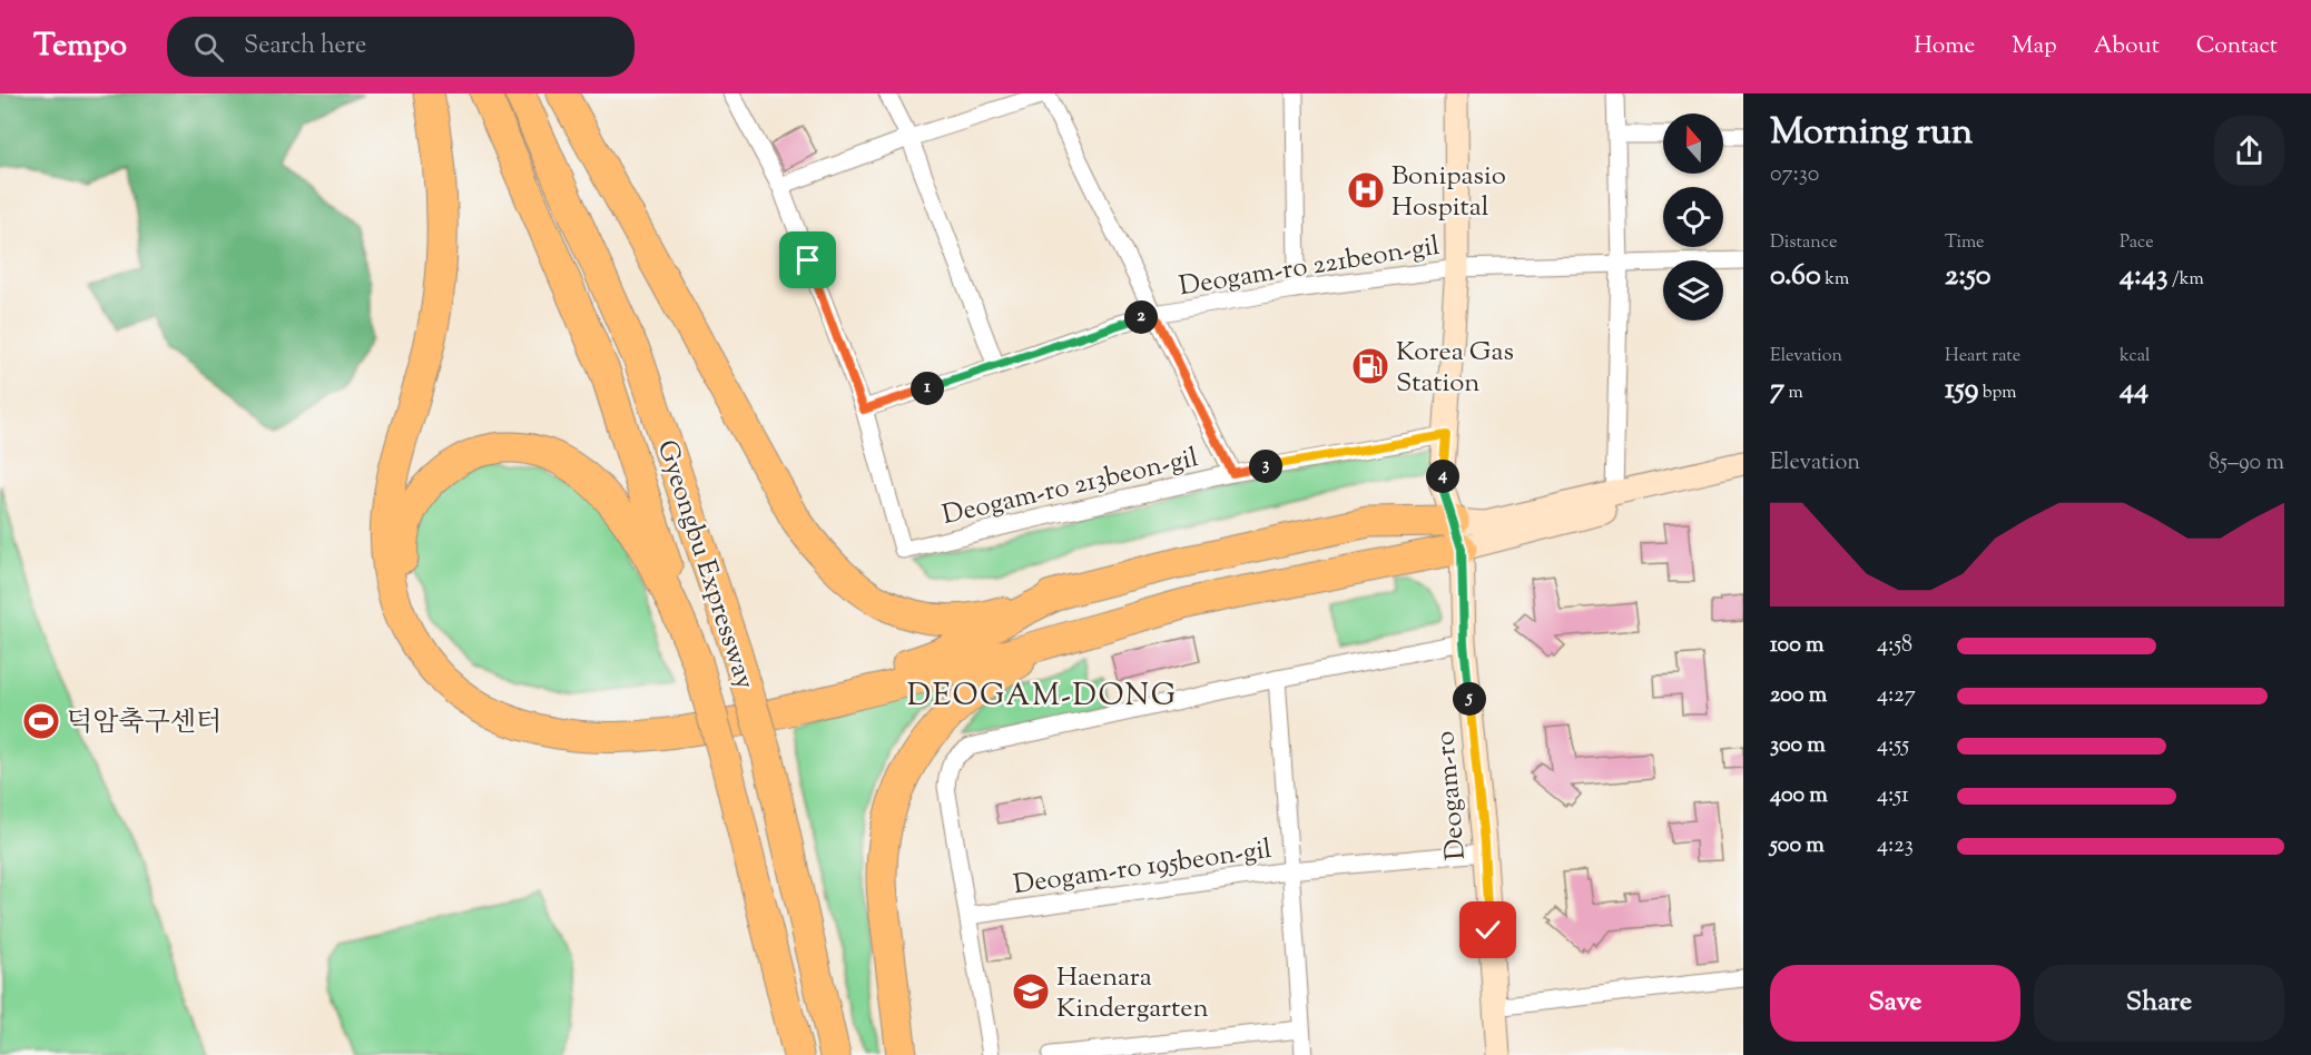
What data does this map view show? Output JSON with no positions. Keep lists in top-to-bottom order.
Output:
{
  "streets": {
    "highway": ["Gyeongbu Expressway"],
    "street": [
      "Deogam-ro 221beon-gil",
      "Deogam-ro 213beon-gil",
      "Deogam-ro",
      "Deogam-ro 195beon-gil"
    ]
  },
  "crossings": [
    ["Deogam-ro 221beon-gil", "Deogam-ro 213beon-gil"],
    ["Deogam-ro 221beon-gil", "Deogam-ro"],
    ["Deogam-ro 213beon-gil", "Deogam-ro"],
    ["Deogam-ro", "Deogam-ro 195beon-gil"]
  ],
  "districts": ["DEOGAM-DONG"],
  "places": {
    "hospital": ["Bonipasio Hospital"],
    "fuel station": ["Korea Gas Station"],
    "sports": ["덕암축구센터"],
    "school or university": ["Haenara Kindergarten"]
  },
  "north": "top",
  "page": {
    "header": "Tempo",
    "search": "Search here",
    "nav": [
      "Home",
      "Map",
      "About",
      "Contact"
    ],
    "heading": ["Morning run", "07:30"],
    "stats": [
      ["Distance", "0.60 km"],
      ["Time", "2:50"],
      ["Pace", "4:43 /km"],
      ["Elevation", "7 m"],
      ["Heart rate", "159 bpm"],
      ["kcal", "44"]
    ],
    "pins": [
      "2",
      "1",
      "3",
      "4",
      "5"
    ],
    "chart": ["Elevation", "85–90 m"],
    "list": [
      {
        "name": "100 m",
        "note": "4:58"
      },
      {
        "name": "200 m",
        "note": "4:27"
      },
      {
        "name": "300 m",
        "note": "4:55"
      },
      {
        "name": "400 m",
        "note": "4:51"
      },
      {
        "name": "500 m",
        "note": "4:23"
      }
    ],
    "buttons": ["Save", "Share"]
  }
}
